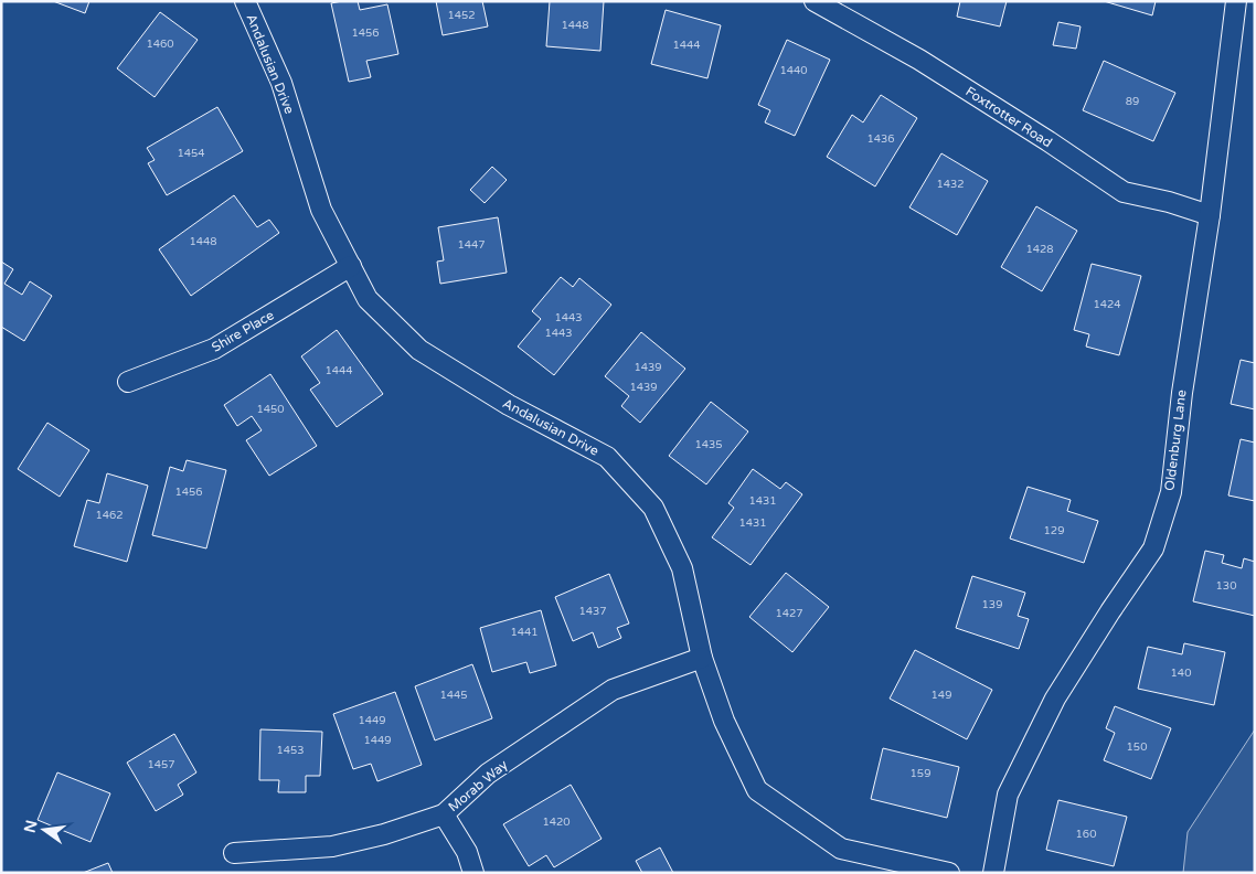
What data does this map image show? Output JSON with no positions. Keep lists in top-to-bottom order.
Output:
{
  "streets": {
    "street": [
      "Andalusian Drive",
      "Foxtrotter Road",
      "Shire Place",
      "Oldenburg Lane",
      "Morab Way"
    ]
  },
  "crossings": [
    ["Andalusian Drive", "Shire Place"],
    ["Andalusian Drive", "Morab Way"],
    ["Foxtrotter Road", "Oldenburg Lane"]
  ],
  "house_numbers": [
    "1452",
    "1448",
    "1456",
    "1460",
    "1444",
    "1440",
    "89",
    "1436",
    "1454",
    "1432",
    "1448",
    "1447",
    "1428",
    "1424",
    "1443",
    "1443",
    "1439",
    "1444",
    "1439",
    "1450",
    "1435",
    "1456",
    "1431",
    "1462",
    "1431",
    "129",
    "130",
    "139",
    "1437",
    "1427",
    "1441",
    "140",
    "1445",
    "149",
    "1449",
    "1449",
    "150",
    "1453",
    "1457",
    "159",
    "1420",
    "160"
  ],
  "north": "left"
}
